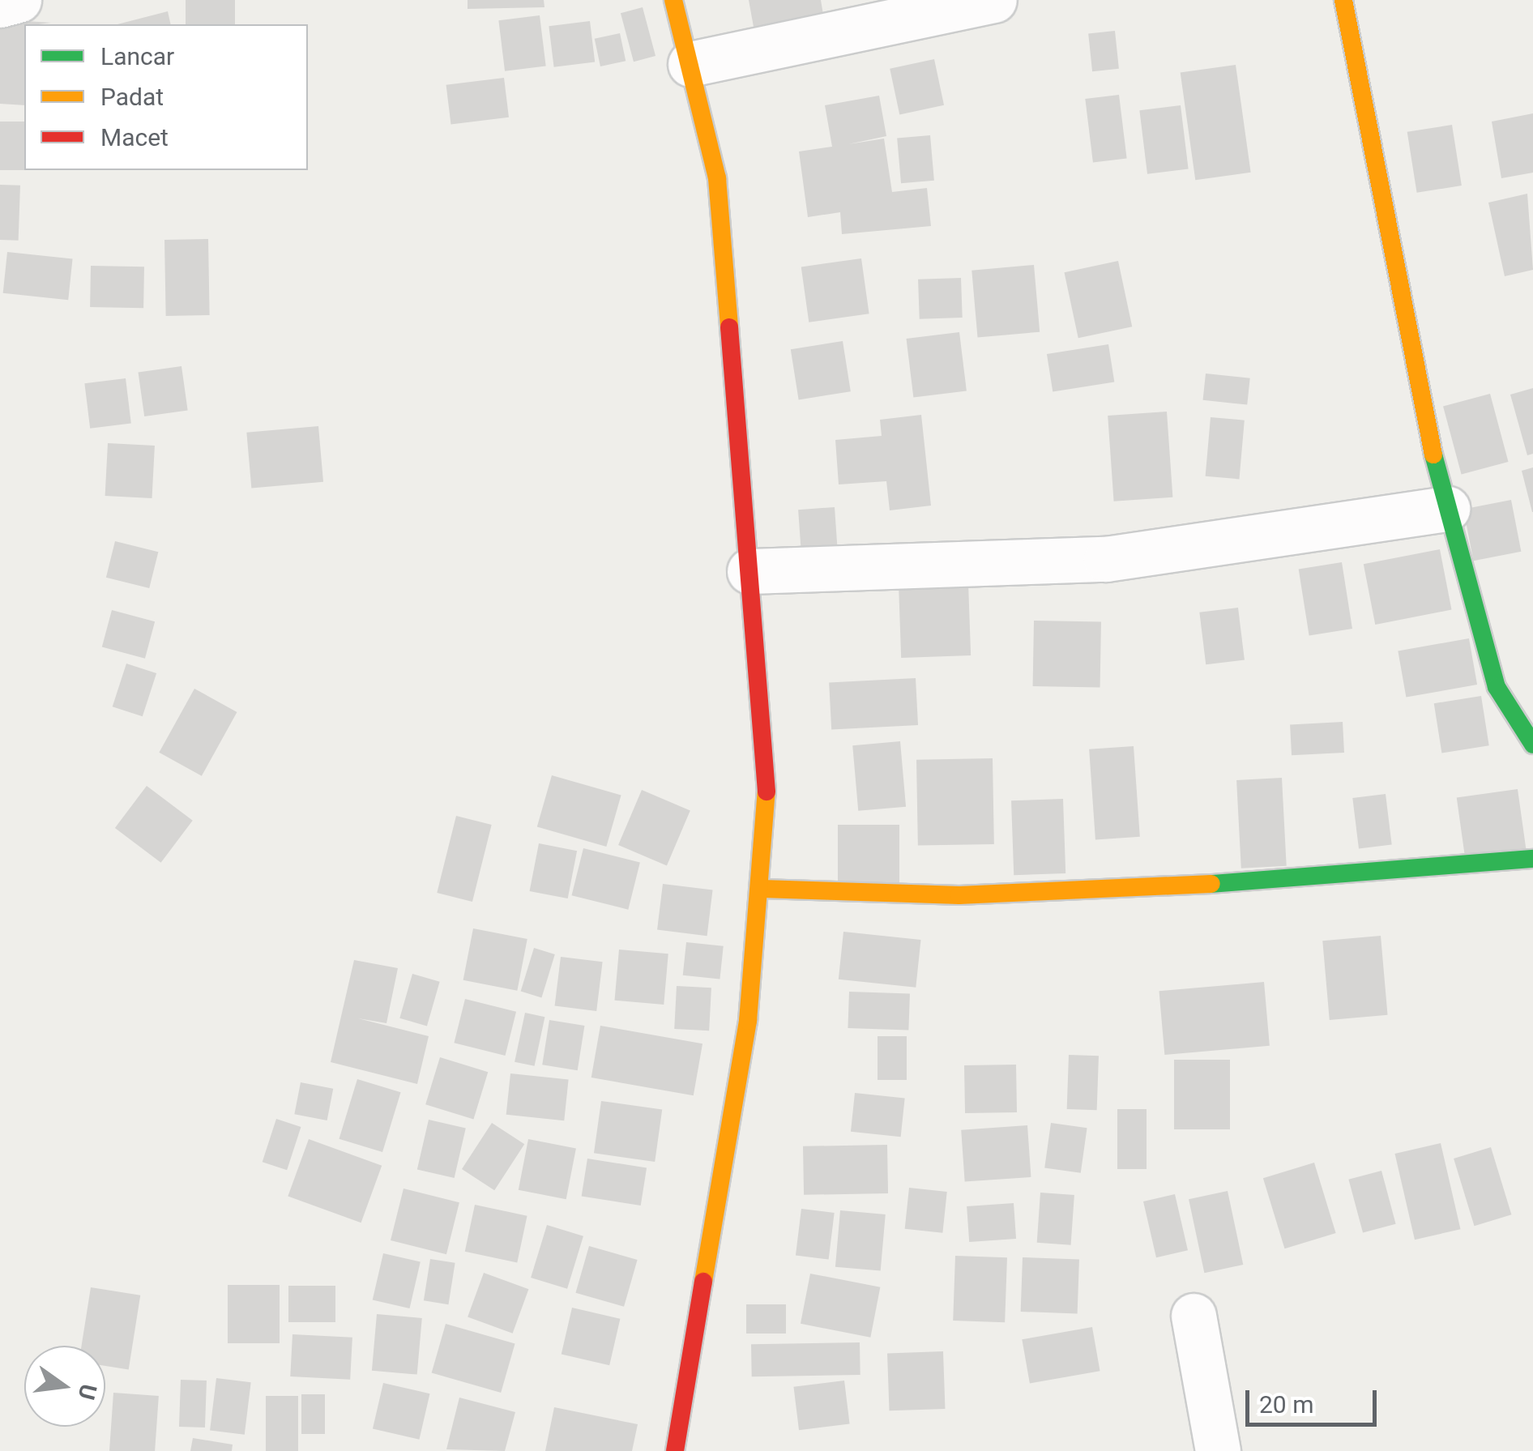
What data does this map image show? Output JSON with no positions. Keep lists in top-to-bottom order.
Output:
{
  "legend": ["Lancar", "Padat", "Macet"],
  "scale_bar": "20 m",
  "north": "right"
}
